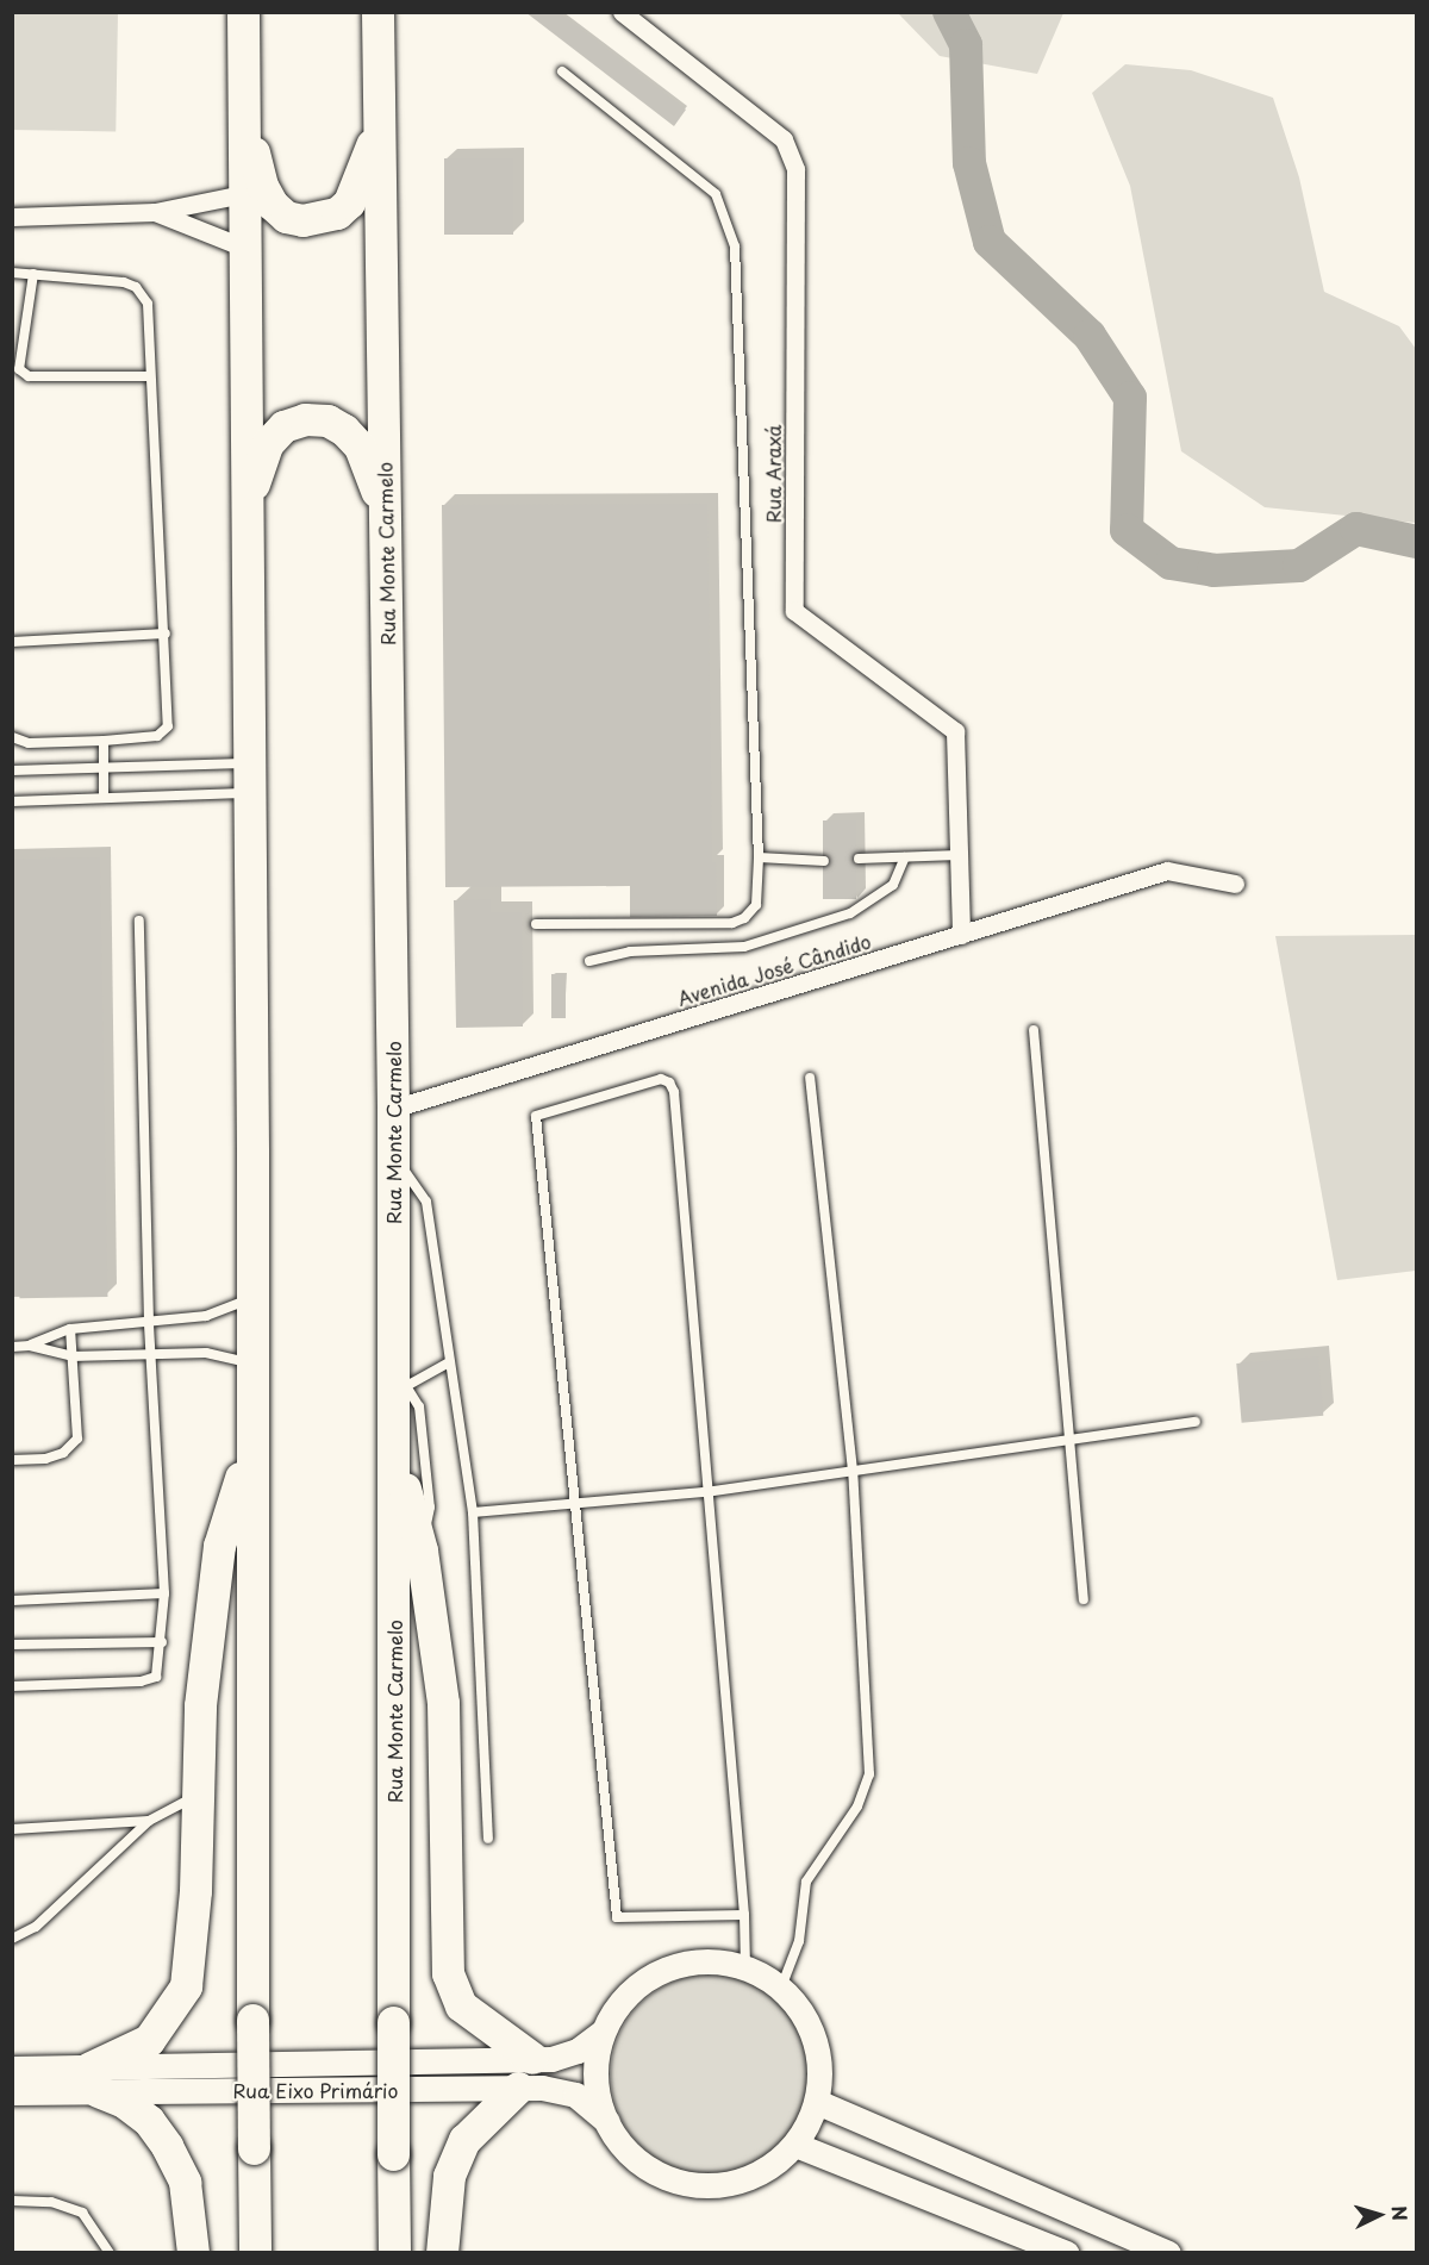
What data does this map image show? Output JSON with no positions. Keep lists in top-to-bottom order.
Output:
{
  "streets": {
    "highway": ["Rua Monte Carmelo"],
    "street": ["Rua Araxá", "Avenida José Cândido", "Rua Eixo Primário"]
  },
  "crossings": [
    ["Rua Monte Carmelo", "Avenida José Cândido"]
  ],
  "north": "right"
}
